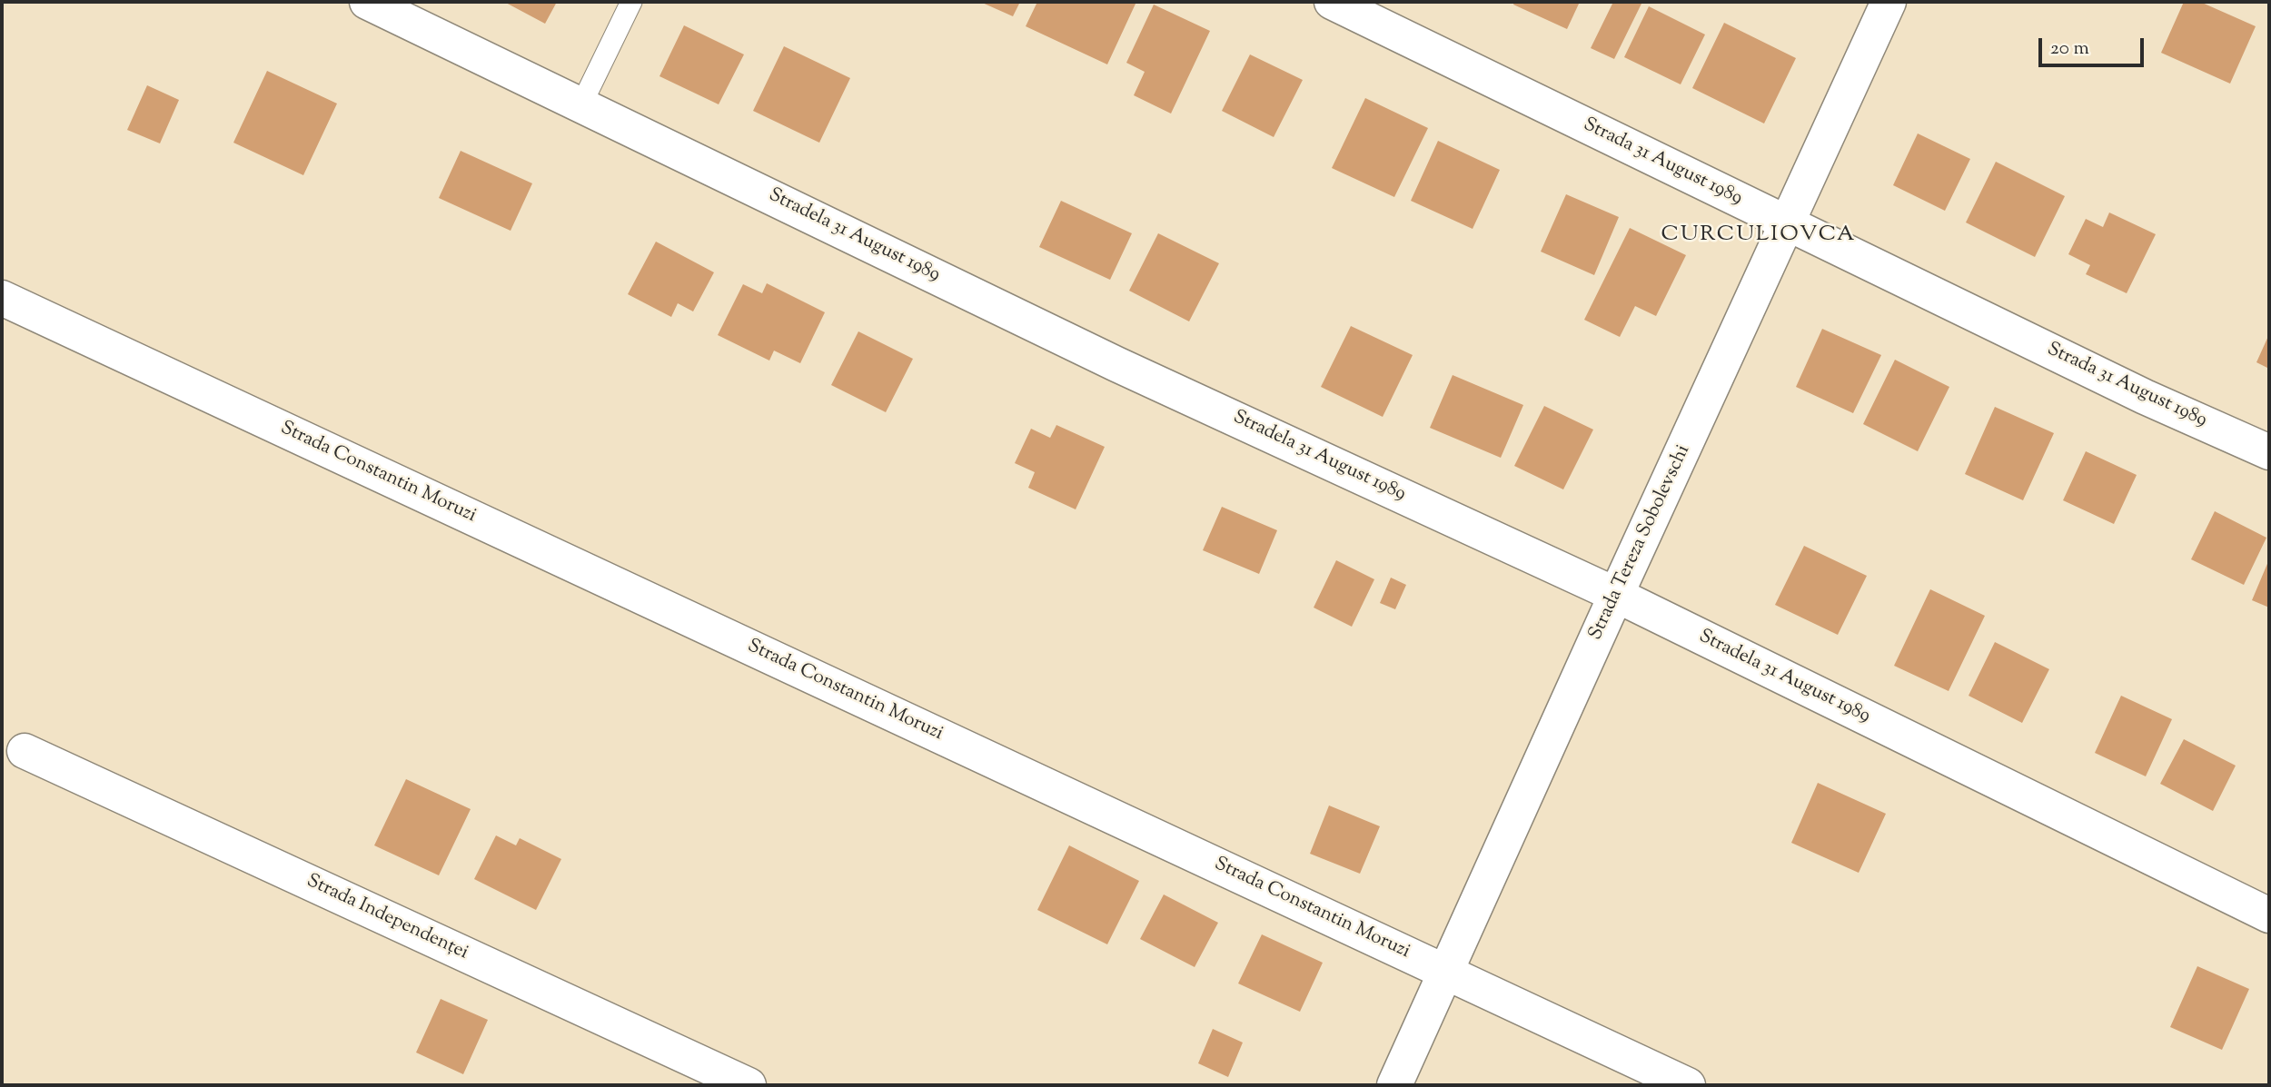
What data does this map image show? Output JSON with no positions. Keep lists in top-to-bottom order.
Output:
{
  "streets": {
    "street": [
      "Strada 31 August 1989",
      "Stradela 31 August 1989",
      "Strada Constantin Moruzi",
      "Strada Tereza Sobolevschi",
      "Strada Independenței"
    ]
  },
  "crossings": [
    ["Strada 31 August 1989", "Strada Tereza Sobolevschi"],
    ["Stradela 31 August 1989", "Strada Tereza Sobolevschi"],
    ["Strada Constantin Moruzi", "Strada Tereza Sobolevschi"]
  ],
  "districts": ["CURCULIOVCA"],
  "scale_bar": "20 m"
}
